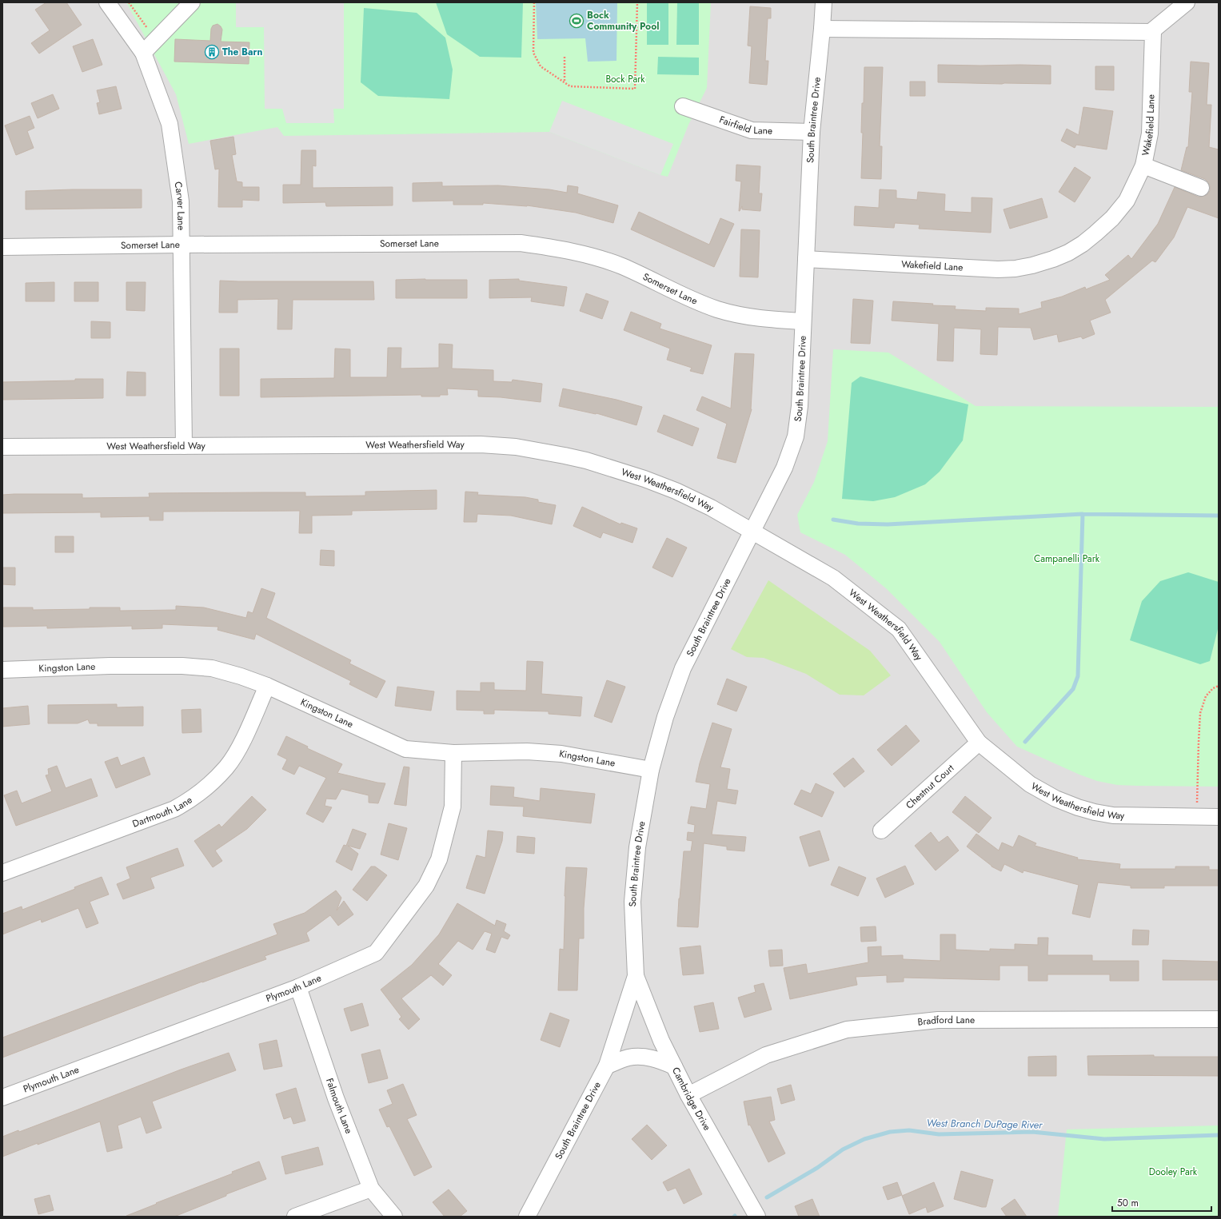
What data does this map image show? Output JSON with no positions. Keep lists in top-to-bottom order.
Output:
{
  "streets": {
    "street": [
      "South Braintree Drive",
      "Fairfield Lane",
      "Wakefield Lane",
      "Carver Lane",
      "Somerset Lane",
      "West Weathersfield Way",
      "Kingston Lane",
      "Chestnut Court",
      "Dartmouth Lane",
      "Plymouth Lane",
      "Bradford Lane",
      "Cambridge Drive",
      "Falmouth Lane"
    ]
  },
  "crossings": [
    ["South Braintree Drive", "Fairfield Lane"],
    ["South Braintree Drive", "Wakefield Lane"],
    ["South Braintree Drive", "Somerset Lane"],
    ["South Braintree Drive", "West Weathersfield Way"],
    ["South Braintree Drive", "Kingston Lane"],
    ["South Braintree Drive", "Cambridge Drive"],
    ["Carver Lane", "Somerset Lane"],
    ["Carver Lane", "West Weathersfield Way"],
    ["West Weathersfield Way", "Chestnut Court"],
    ["Kingston Lane", "Dartmouth Lane"],
    ["Kingston Lane", "Plymouth Lane"],
    ["Plymouth Lane", "Falmouth Lane"],
    ["Bradford Lane", "Cambridge Drive"]
  ],
  "water": ["West Branch DuPage River"],
  "parks": ["Bock Park", "Campanelli Park", "Dooley Park"],
  "places": {
    "sports": ["Bock Community Pool"],
    "building": ["The Barn"]
  },
  "scale_bar": "50 m"
}
